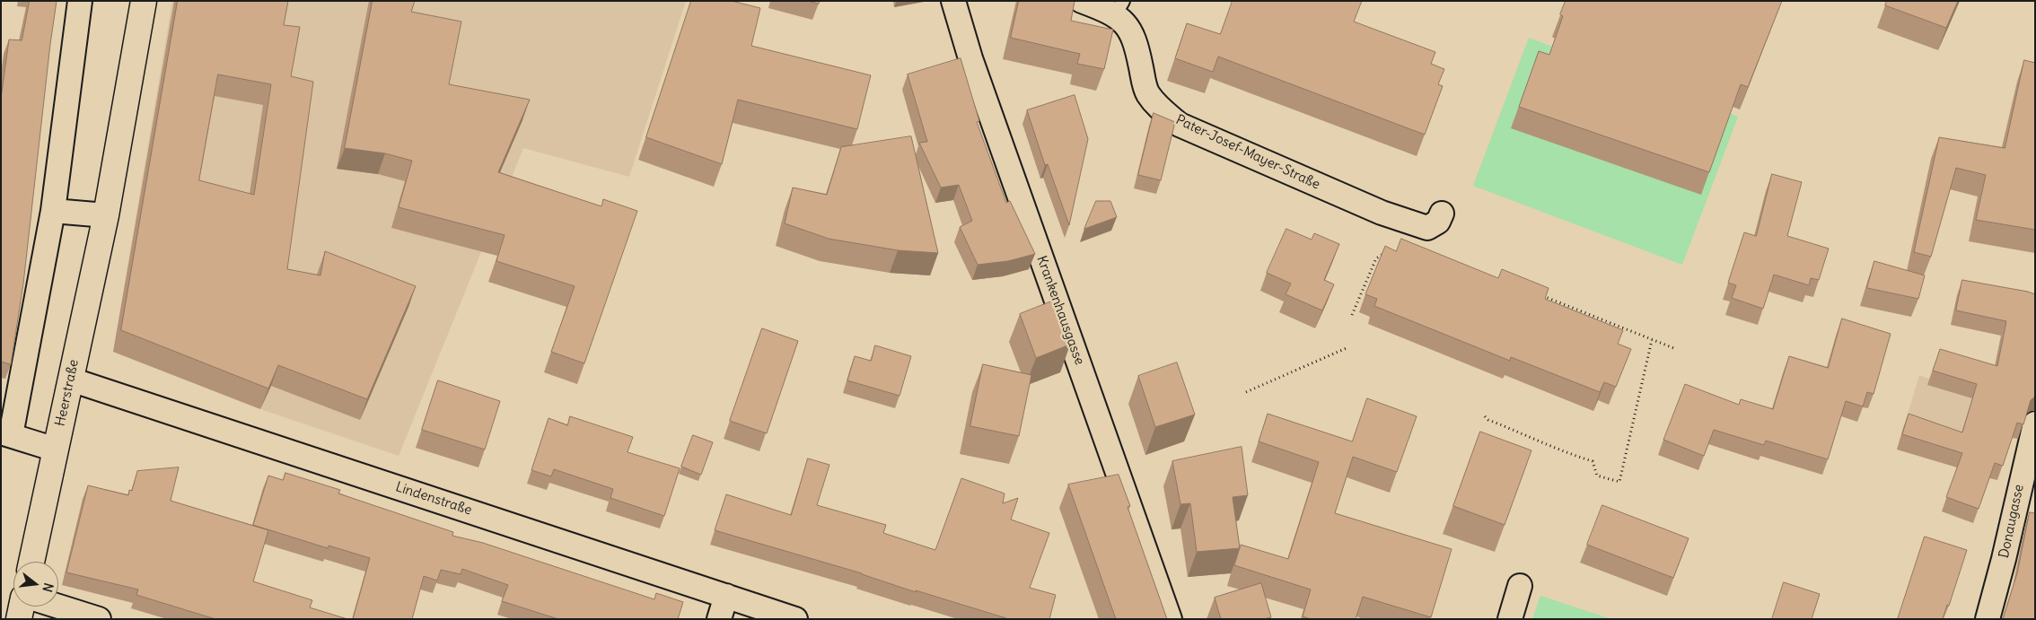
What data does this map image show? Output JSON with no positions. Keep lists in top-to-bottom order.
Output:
{
  "streets": {
    "street": [
      "Pater-Josef-Mayer-Straße",
      "Krankenhausgasse",
      "Heerstraße",
      "Lindenstraße",
      "Donaugasse"
    ]
  },
  "crossings": [
    ["Heerstraße", "Lindenstraße"]
  ],
  "north": "right"
}
